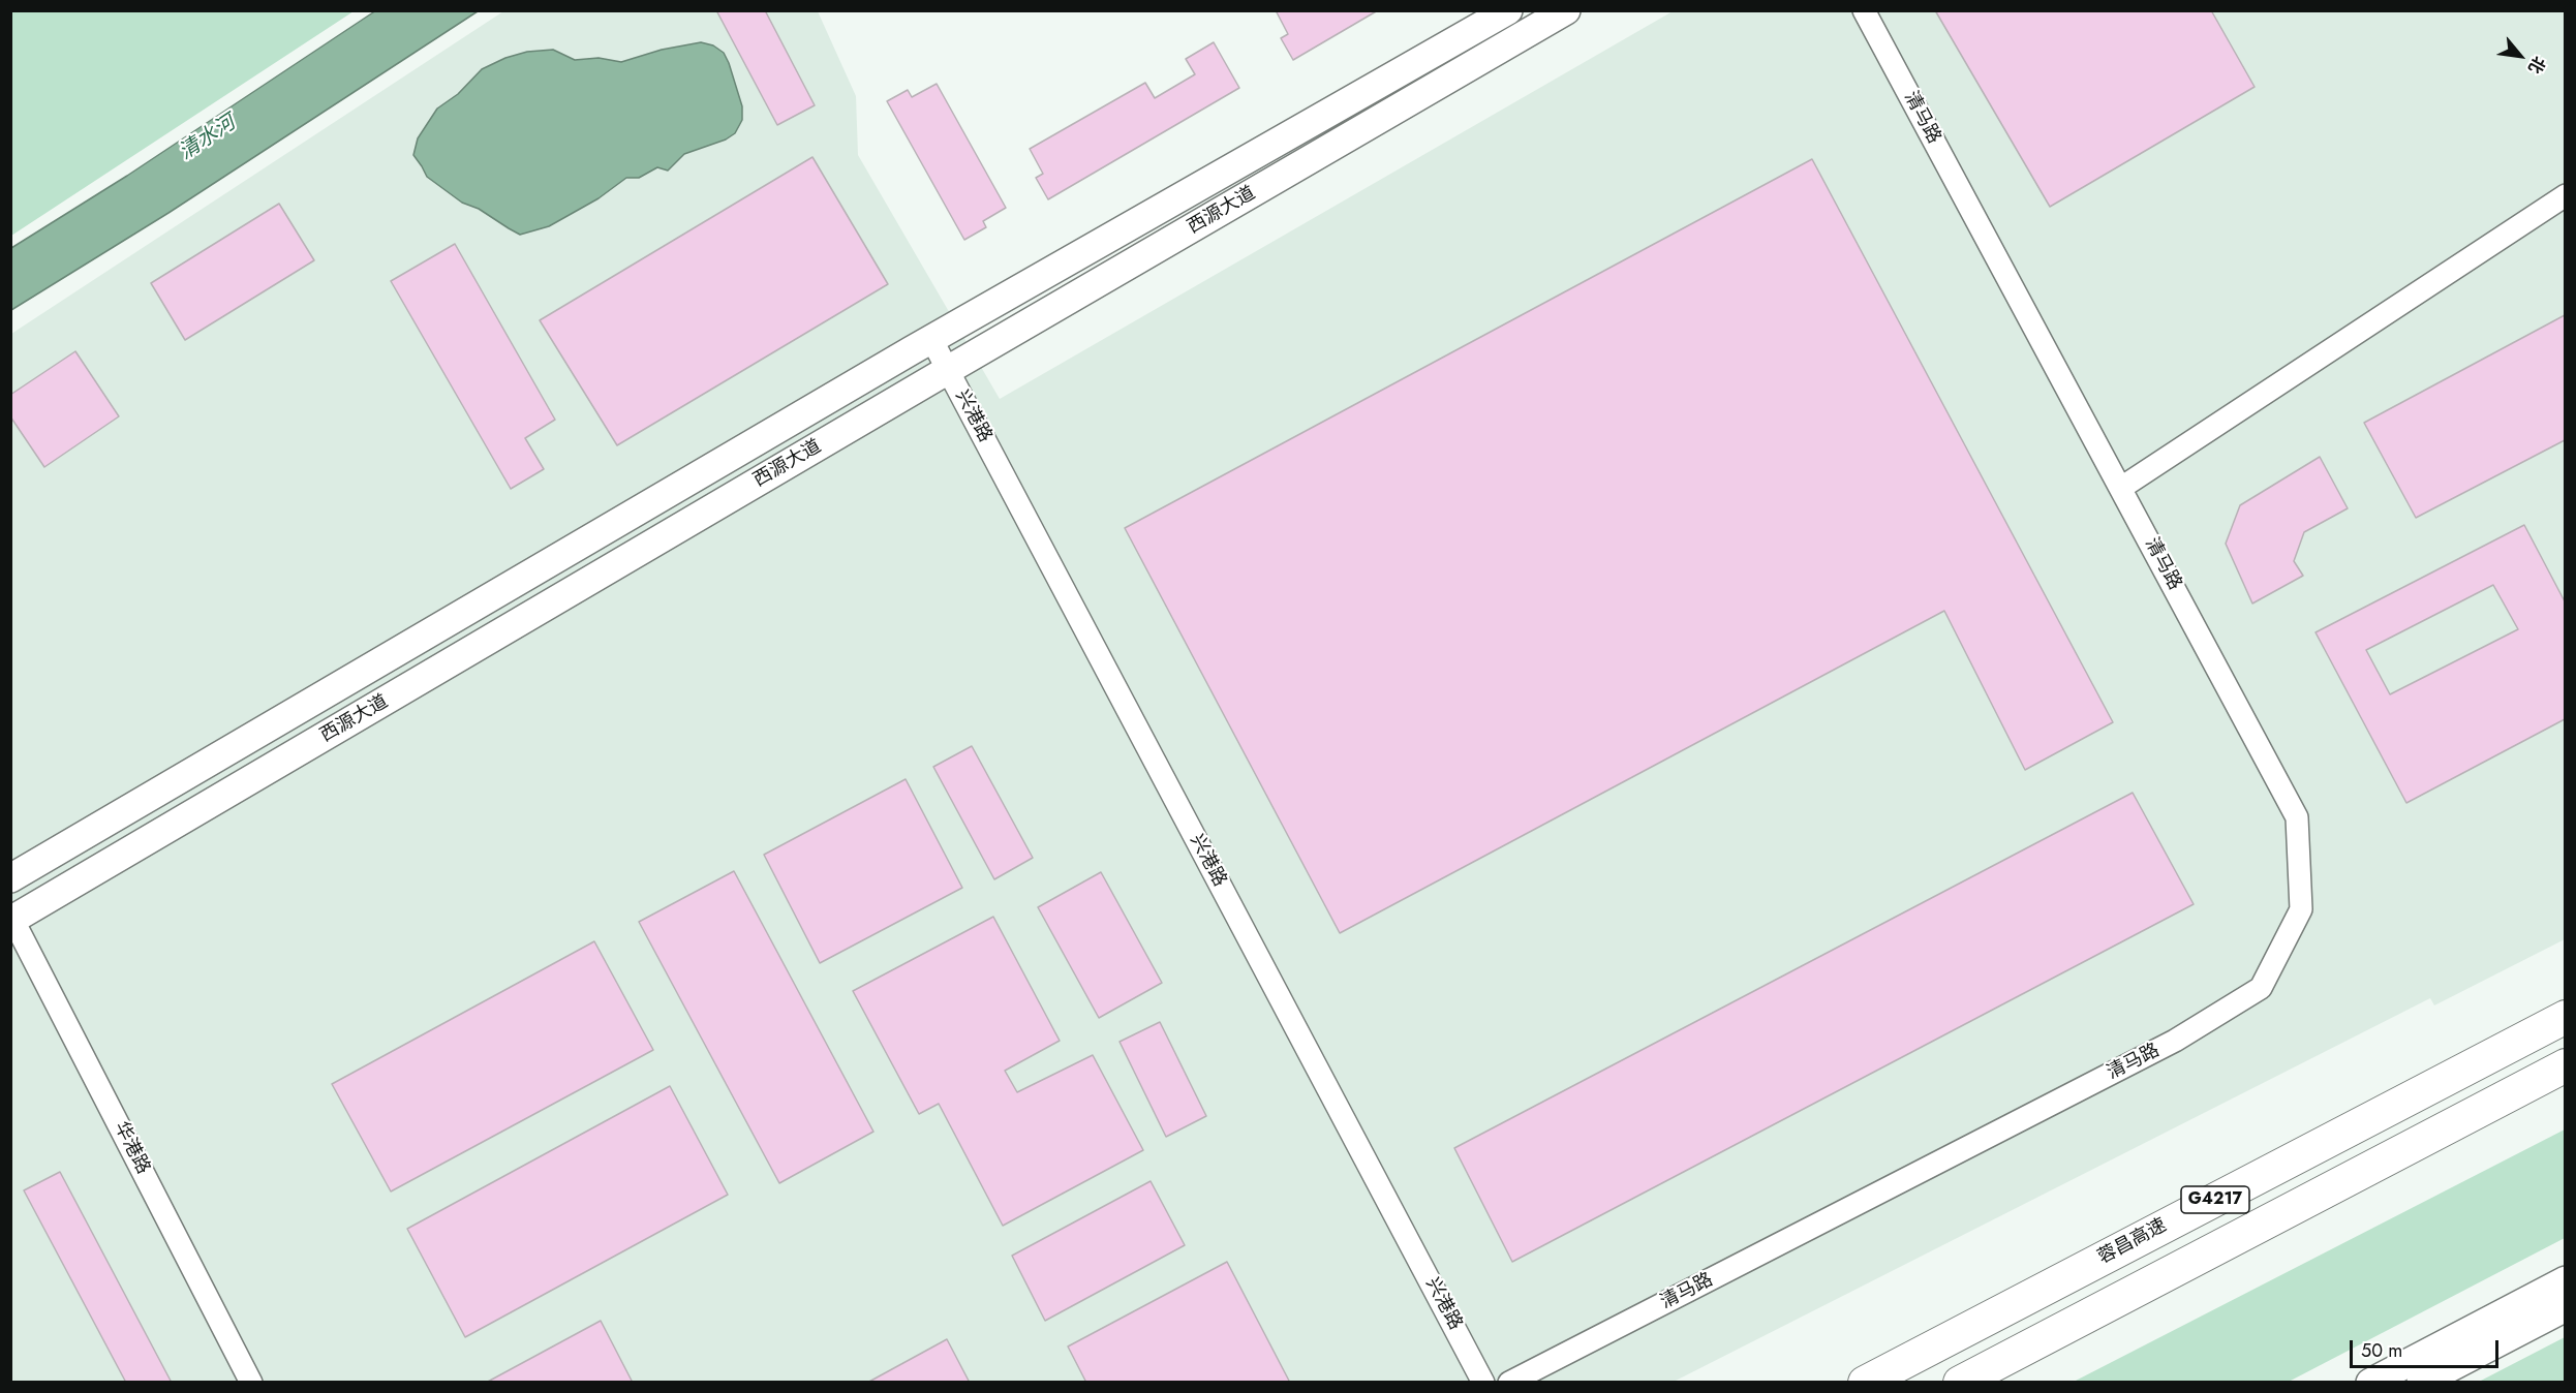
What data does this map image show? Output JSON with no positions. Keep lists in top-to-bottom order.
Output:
{
  "streets": {
    "highway": ["G4217", "蓉昌高速"],
    "main road": ["西源大道"],
    "street": ["清马路", "兴港路", "华港路"]
  },
  "crossings": [
    ["西源大道", "兴港路"],
    ["西源大道", "华港路"]
  ],
  "water": ["清水河"],
  "scale_bar": "50 m",
  "north": "bottom right"
}
